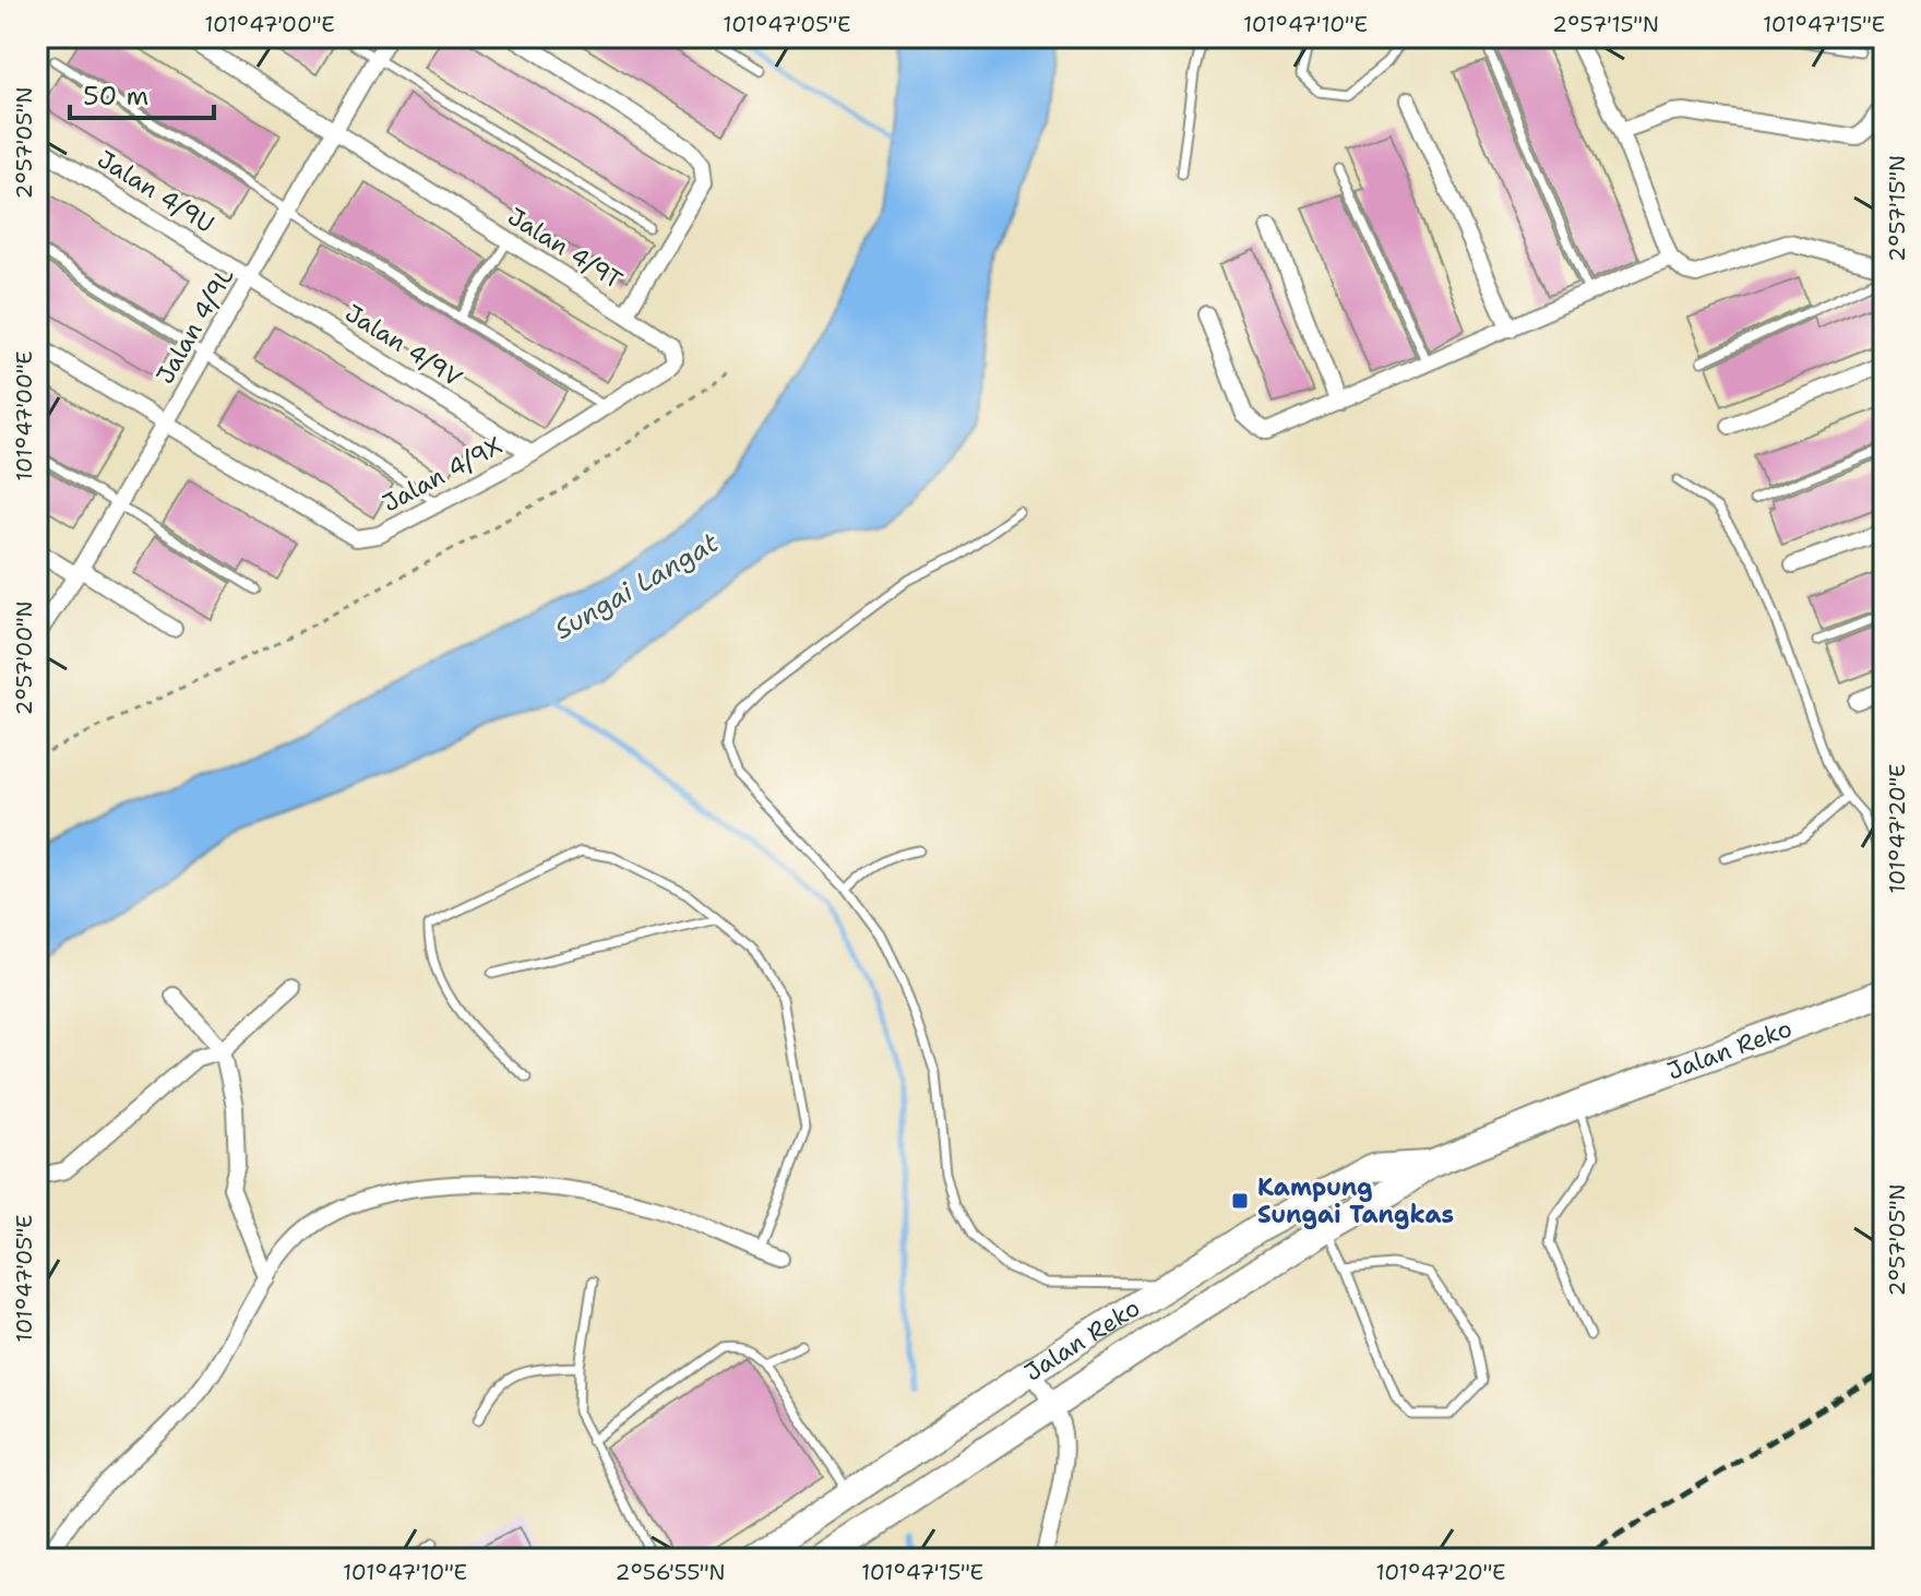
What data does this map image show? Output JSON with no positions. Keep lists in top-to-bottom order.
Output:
{
  "streets": {
    "main road": ["Jalan Reko"],
    "street": [
      "Jalan 4/9U",
      "Jalan 4/9T",
      "Jalan 4/9L",
      "Jalan 4/9V",
      "Jalan 4/9X"
    ]
  },
  "crossings": [
    ["Jalan 4/9U", "Jalan 4/9L"],
    ["Jalan 4/9U", "Jalan 4/9V"],
    ["Jalan 4/9T", "Jalan 4/9L"],
    ["Jalan 4/9T", "Jalan 4/9X"],
    ["Jalan 4/9L", "Jalan 4/9V"],
    ["Jalan 4/9L", "Jalan 4/9X"],
    ["Jalan 4/9V", "Jalan 4/9X"]
  ],
  "water": ["Sungai Langat"],
  "places": {
    "transit": ["Kampung Sungai Tangkas"]
  },
  "scale_bar": "50 m",
  "coordinates": [
    "101°47'00\"E",
    "101°47'05\"E",
    "101°47'10\"E",
    "2°57'15\"N",
    "101°47'15\"E",
    "2°57'05\"N",
    "2°57'00\"N",
    "101°47'20\"E",
    "2°56'55\"N"
  ]
}
